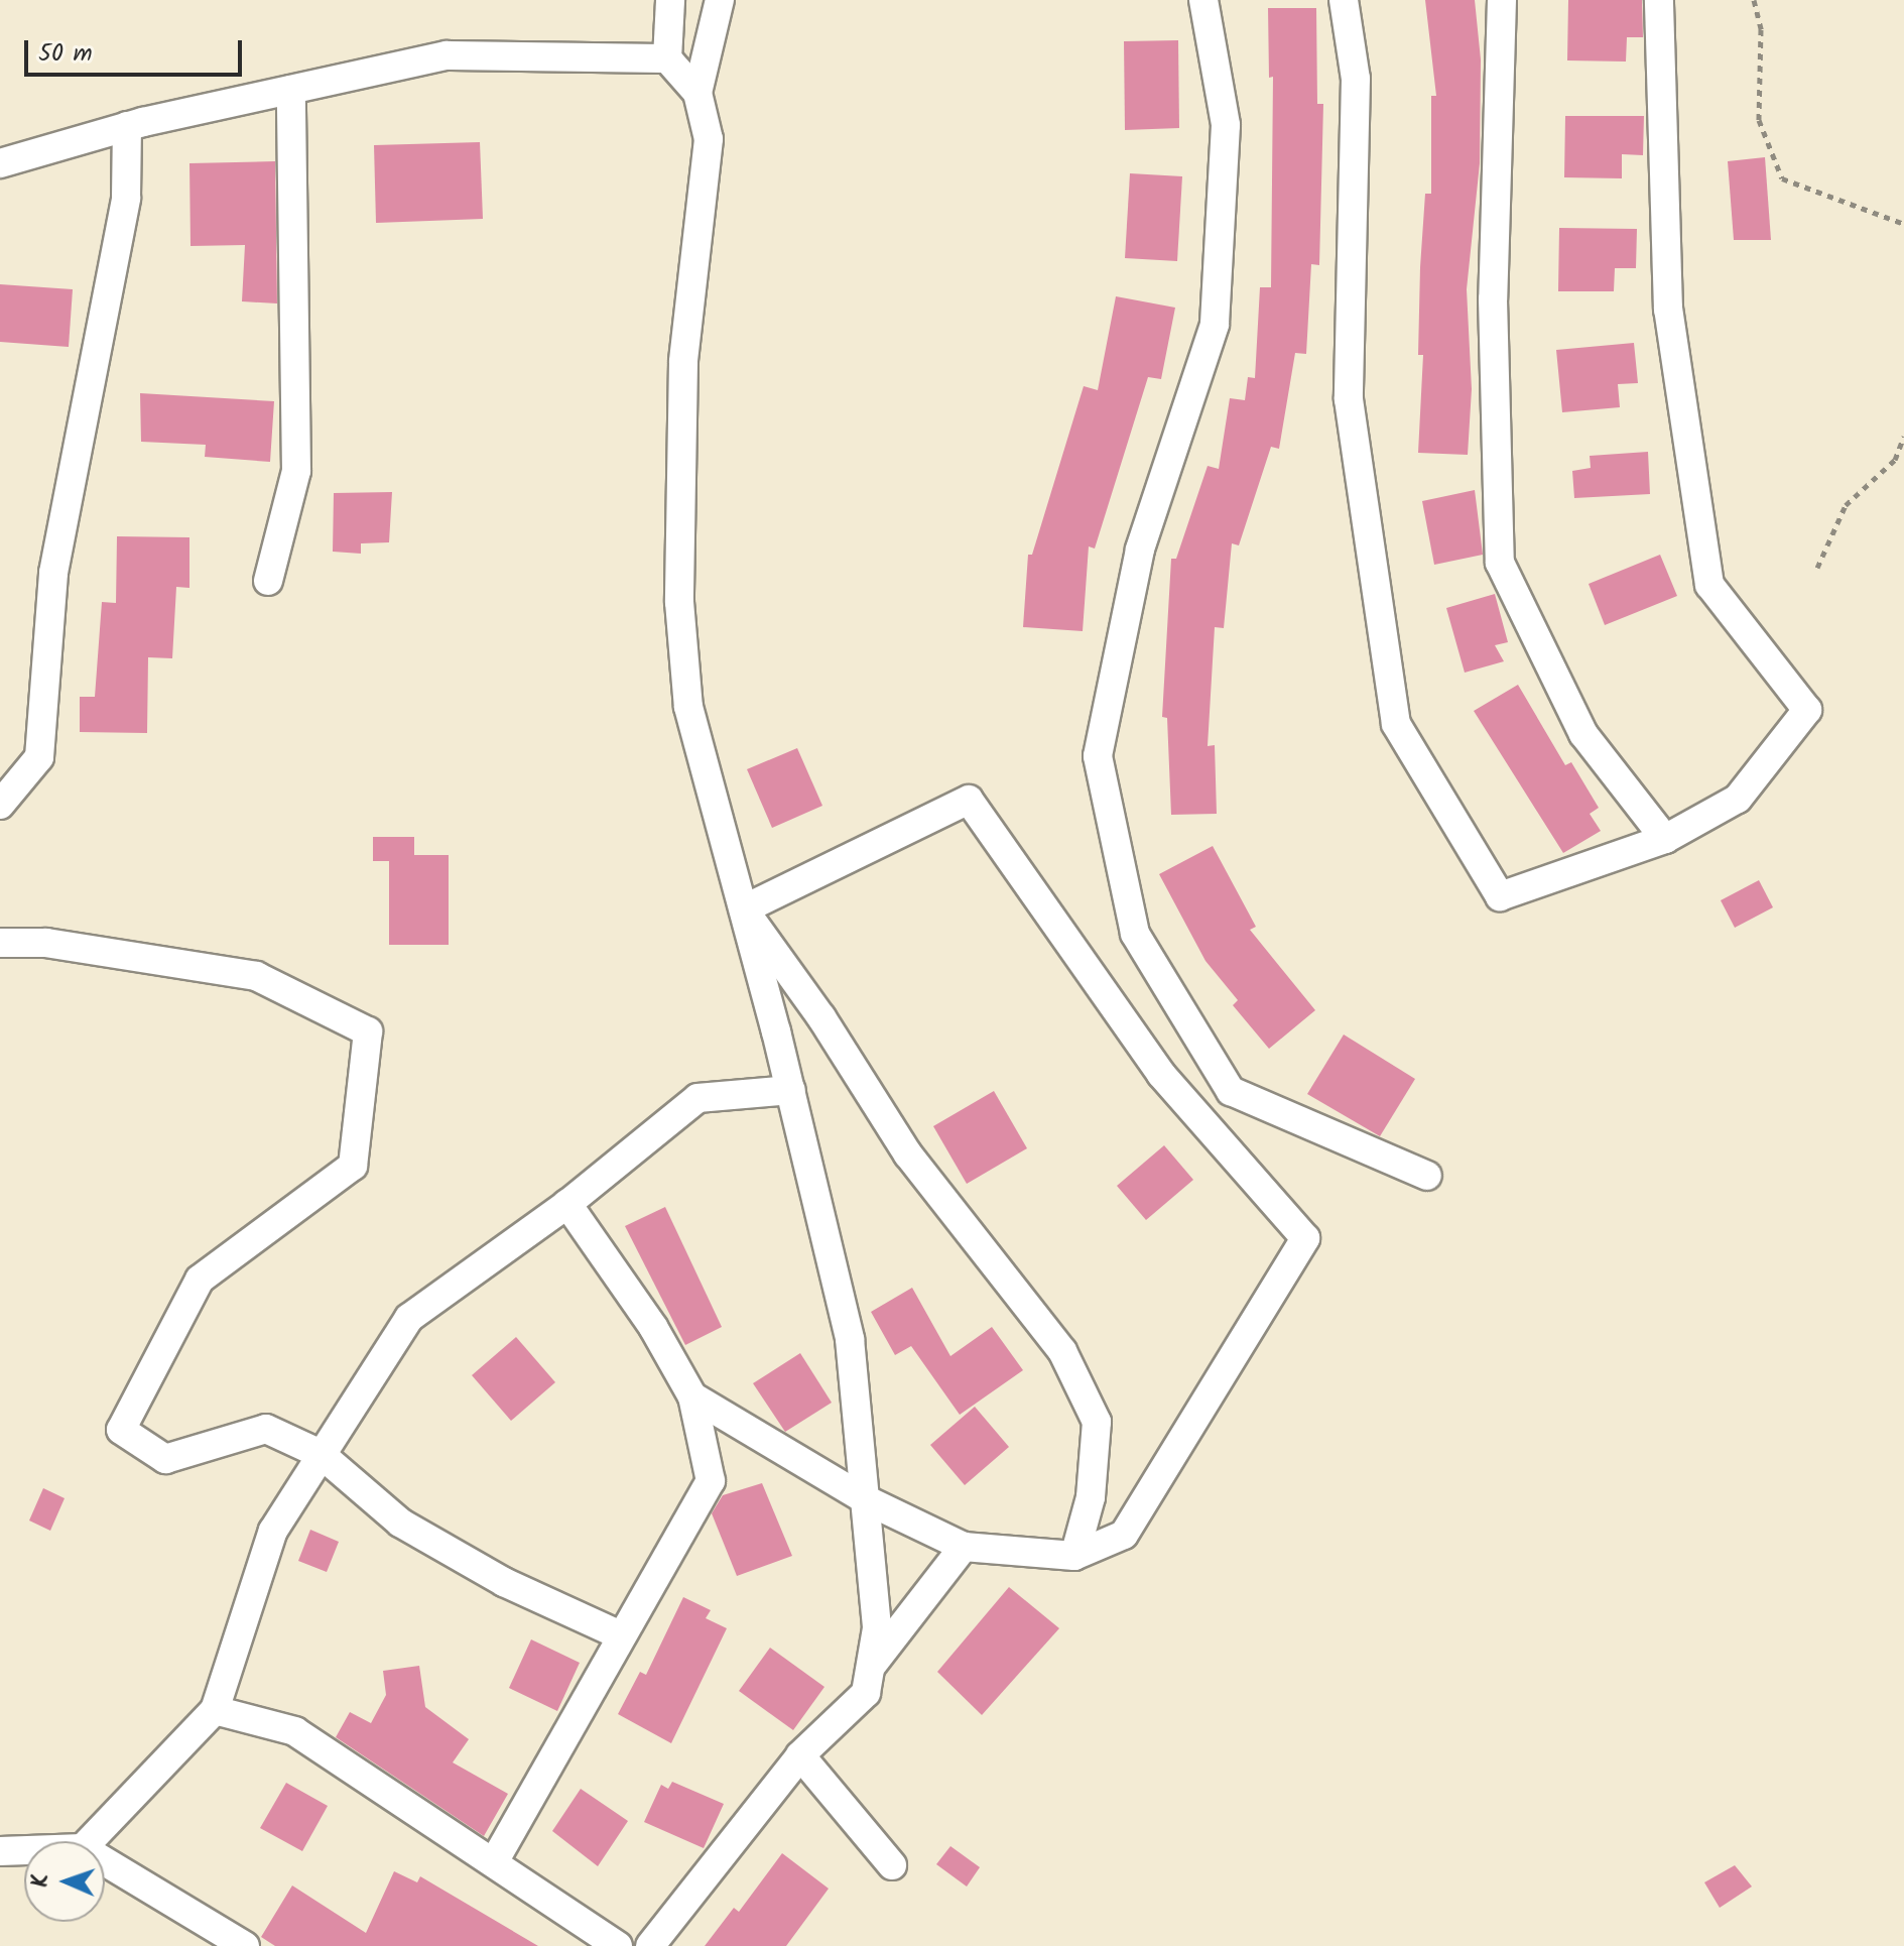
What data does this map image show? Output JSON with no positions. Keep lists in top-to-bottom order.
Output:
{
  "scale_bar": "50 m",
  "north": "left"
}
